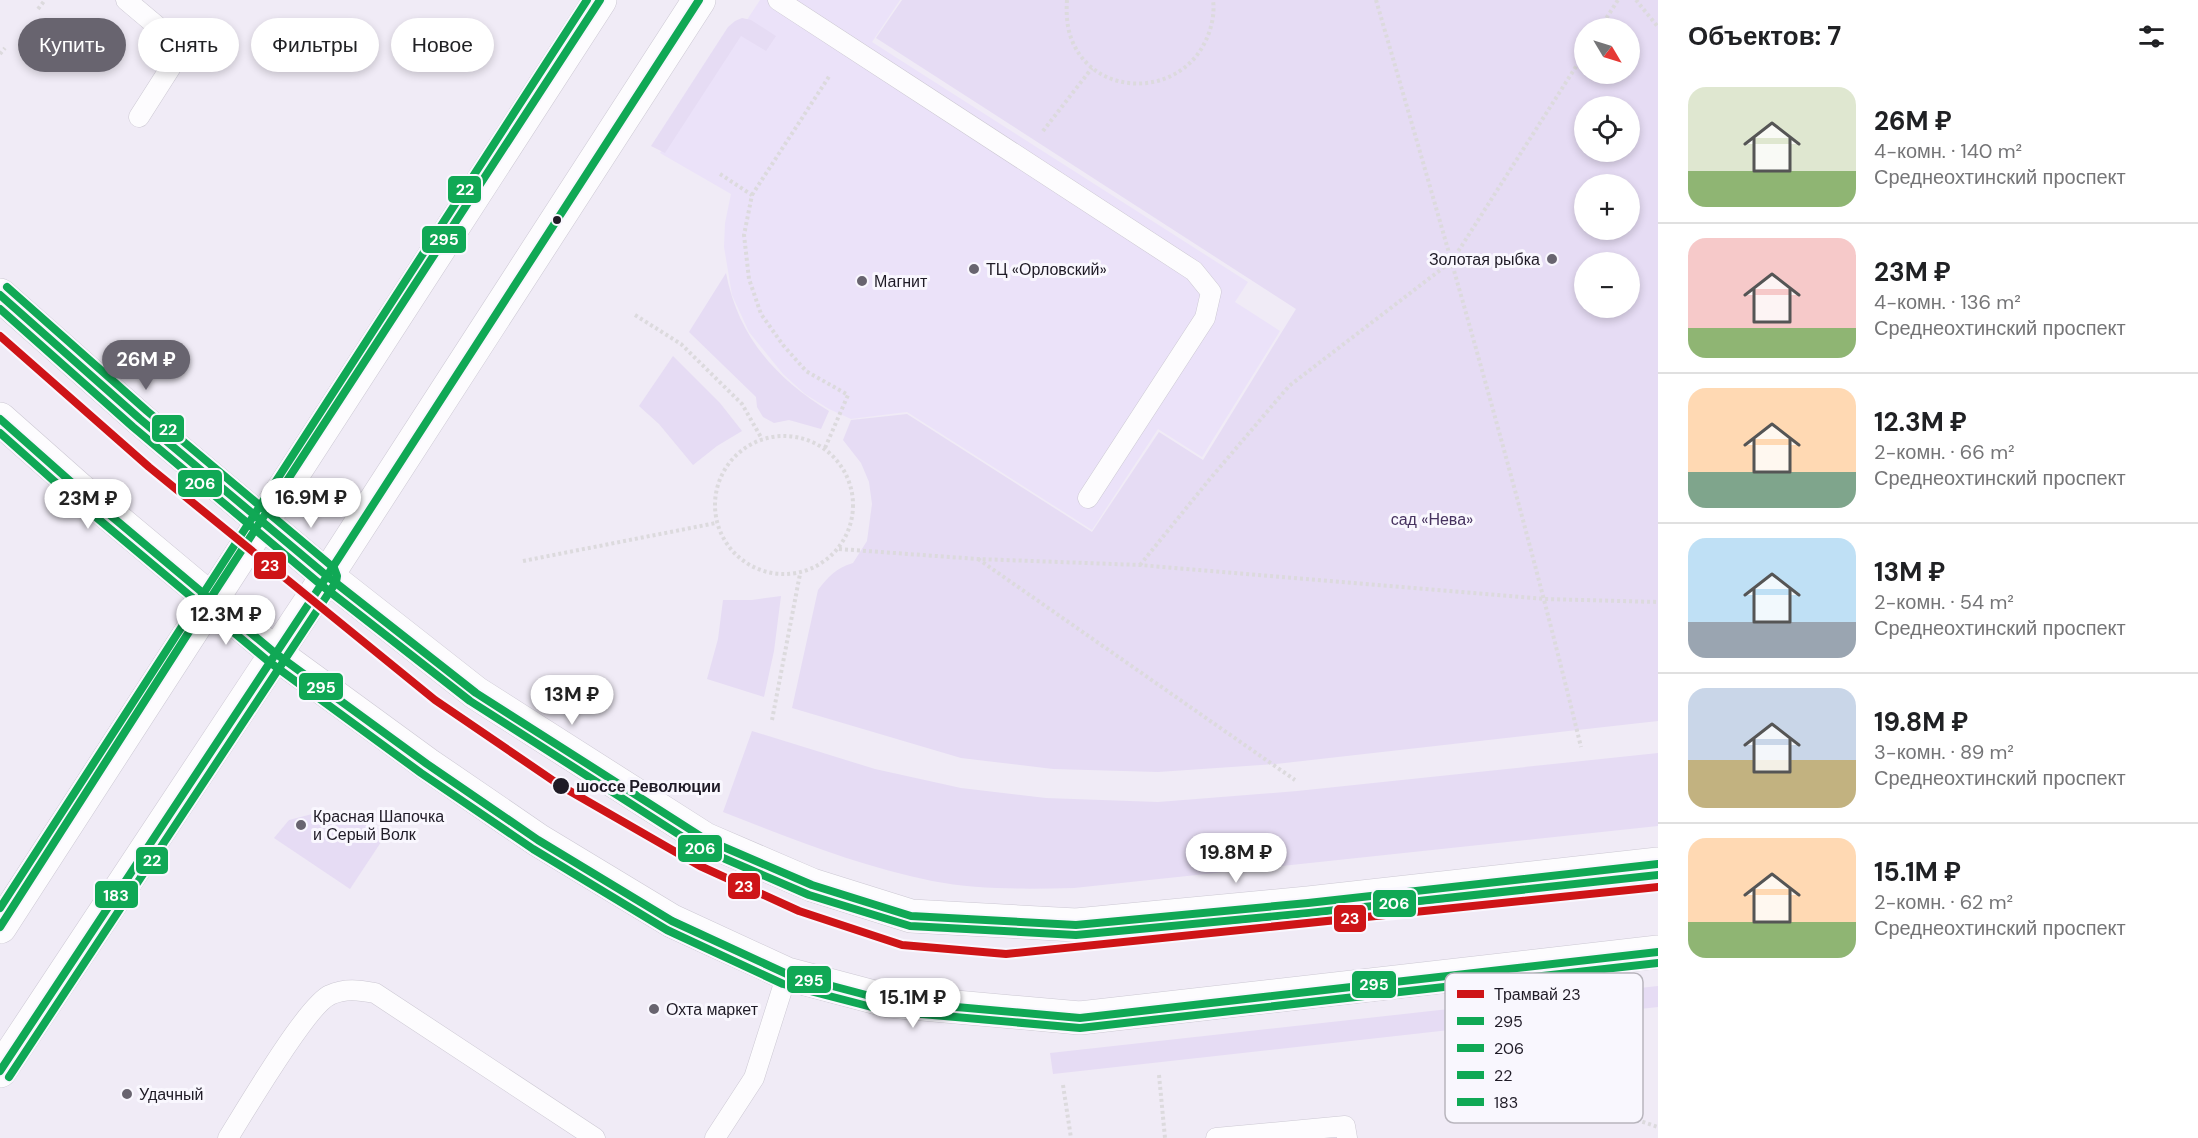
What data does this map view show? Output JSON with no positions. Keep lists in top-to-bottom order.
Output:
{
  "parks": ["сад «Нева»"],
  "places": [
    "Золотая рыбка",
    "ТЦ «Орловский»",
    "Магнит",
    "шоссе Революции",
    "Красная Шапочка и Серый Волк",
    "Охта маркет",
    "Удачный"
  ],
  "lines": [
    "transit line 295",
    "transit line 22",
    "transit line 183",
    "transit line 206",
    "tram line 23"
  ],
  "legend": [
    "Трамвай 23",
    "295",
    "206",
    "22",
    "183"
  ],
  "north": "bottom right",
  "page": {
    "heading": "Объектов: 7",
    "map_buttons": ["+", "−"],
    "chip": [
      "Купить",
      "Снять",
      "Фильтры",
      "Новое"
    ],
    "list": [
      {
        "name": "26M ₽",
        "note": "4-комн. · 140 m² · Среднеохтинский проспект"
      },
      {
        "name": "23M ₽",
        "note": "4-комн. · 136 m² · Среднеохтинский проспект"
      },
      {
        "name": "12.3M ₽",
        "note": "2-комн. · 66 m² · Среднеохтинский проспект"
      },
      {
        "name": "13M ₽",
        "note": "2-комн. · 54 m² · Среднеохтинский проспект"
      },
      {
        "name": "19.8M ₽",
        "note": "3-комн. · 89 m² · Среднеохтинский проспект"
      },
      {
        "name": "15.1M ₽",
        "note": "2-комн. · 62 m² · Среднеохтинский проспект"
      }
    ],
    "price": [
      "26M ₽",
      "16.9M ₽",
      "23M ₽",
      "12.3M ₽",
      "13M ₽",
      "19.8M ₽",
      "15.1M ₽"
    ]
  }
}
